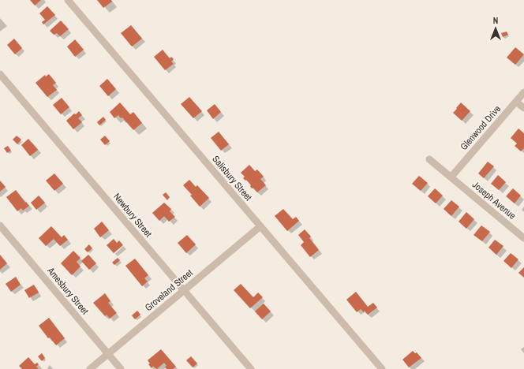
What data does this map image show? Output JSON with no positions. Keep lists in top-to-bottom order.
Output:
{
  "streets": {
    "street": [
      "Glenwood Drive",
      "Salisbury Street",
      "Joseph Avenue",
      "Newbury Street",
      "Groveland Street",
      "Amesbury Street"
    ]
  },
  "crossings": [
    ["Glenwood Drive", "Joseph Avenue"],
    ["Salisbury Street", "Groveland Street"],
    ["Newbury Street", "Groveland Street"],
    ["Groveland Street", "Amesbury Street"]
  ],
  "north": "top"
}
